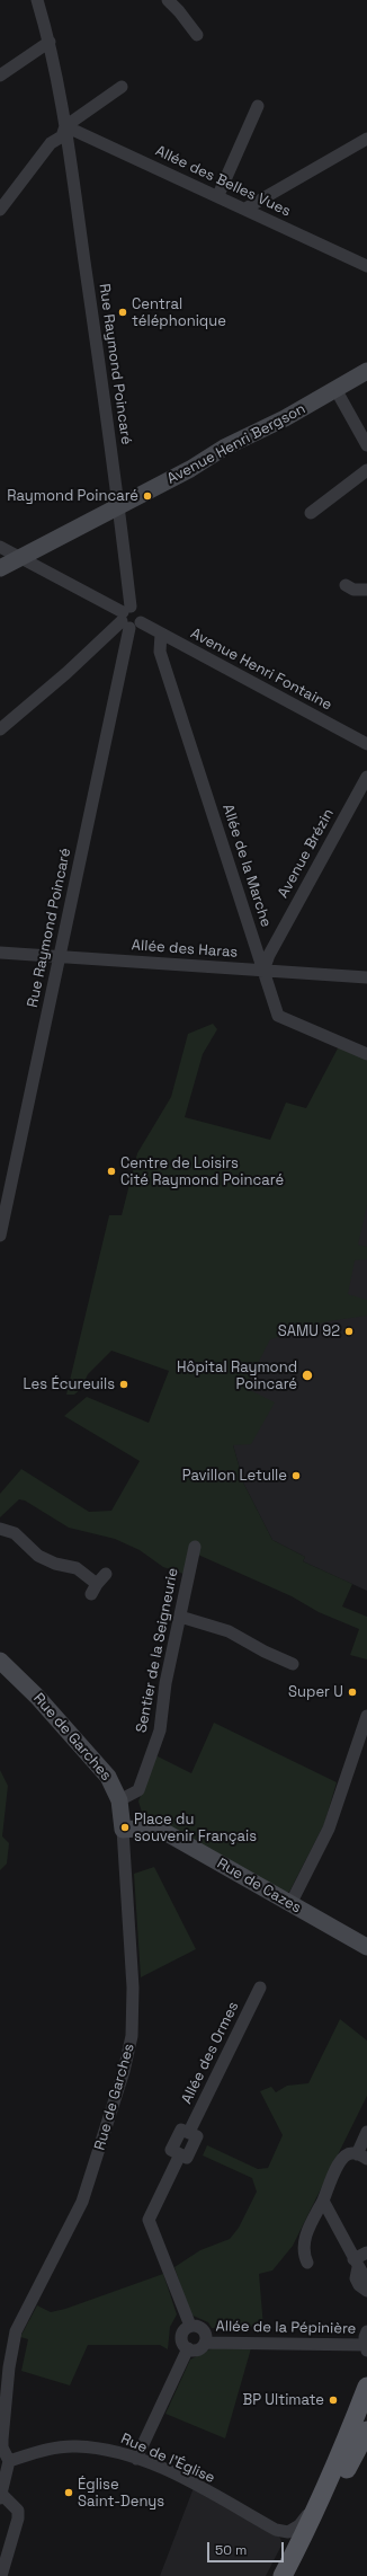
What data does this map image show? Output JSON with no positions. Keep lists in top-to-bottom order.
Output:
{
  "streets": {
    "street": [
      "Allée des Belles Vues",
      "Rue Raymond Poincaré",
      "Avenue Henri Bergson",
      "Avenue Henri Fontaine",
      "Avenue Brézin",
      "Allée de la Marche",
      "Allée des Haras",
      "Sentier de la Seigneurie",
      "Rue de Garches",
      "Rue de Cazes",
      "Allée des Ormes",
      "Allée de la Pépinière",
      "Rue de l'Église"
    ]
  },
  "crossings": [
    ["Allée des Belles Vues", "Rue Raymond Poincaré"],
    ["Rue Raymond Poincaré", "Avenue Henri Bergson"],
    ["Rue Raymond Poincaré", "Allée des Haras"],
    ["Avenue Henri Fontaine", "Allée de la Marche"],
    ["Avenue Brézin", "Allée de la Marche"],
    ["Avenue Brézin", "Allée des Haras"],
    ["Allée de la Marche", "Allée des Haras"],
    ["Sentier de la Seigneurie", "Rue de Garches"],
    ["Rue de Garches", "Rue de Cazes"],
    ["Rue de Garches", "Rue de l'Église"],
    ["Allée des Ormes", "Allée de la Pépinière"]
  ],
  "places": [
    "Central téléphonique",
    "Raymond Poincaré",
    "Centre de Loisirs Cité Raymond Poincaré",
    "SAMU 92",
    "Hôpital Raymond Poincaré",
    "Les Écureuils",
    "Pavillon Letulle",
    "Super U",
    "Place du souvenir Français",
    "BP Ultimate",
    "Église Saint-Denys"
  ],
  "scale_bar": "50 m"
}
